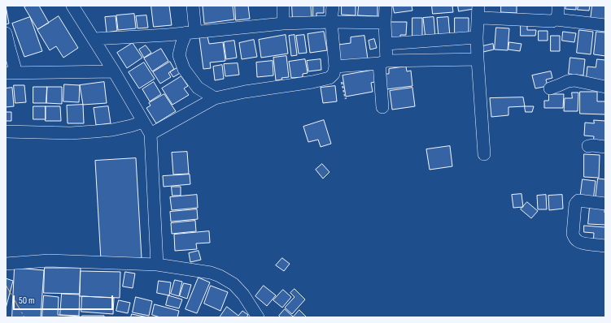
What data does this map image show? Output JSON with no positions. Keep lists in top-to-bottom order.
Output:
{
  "scale_bar": "50 m"
}
